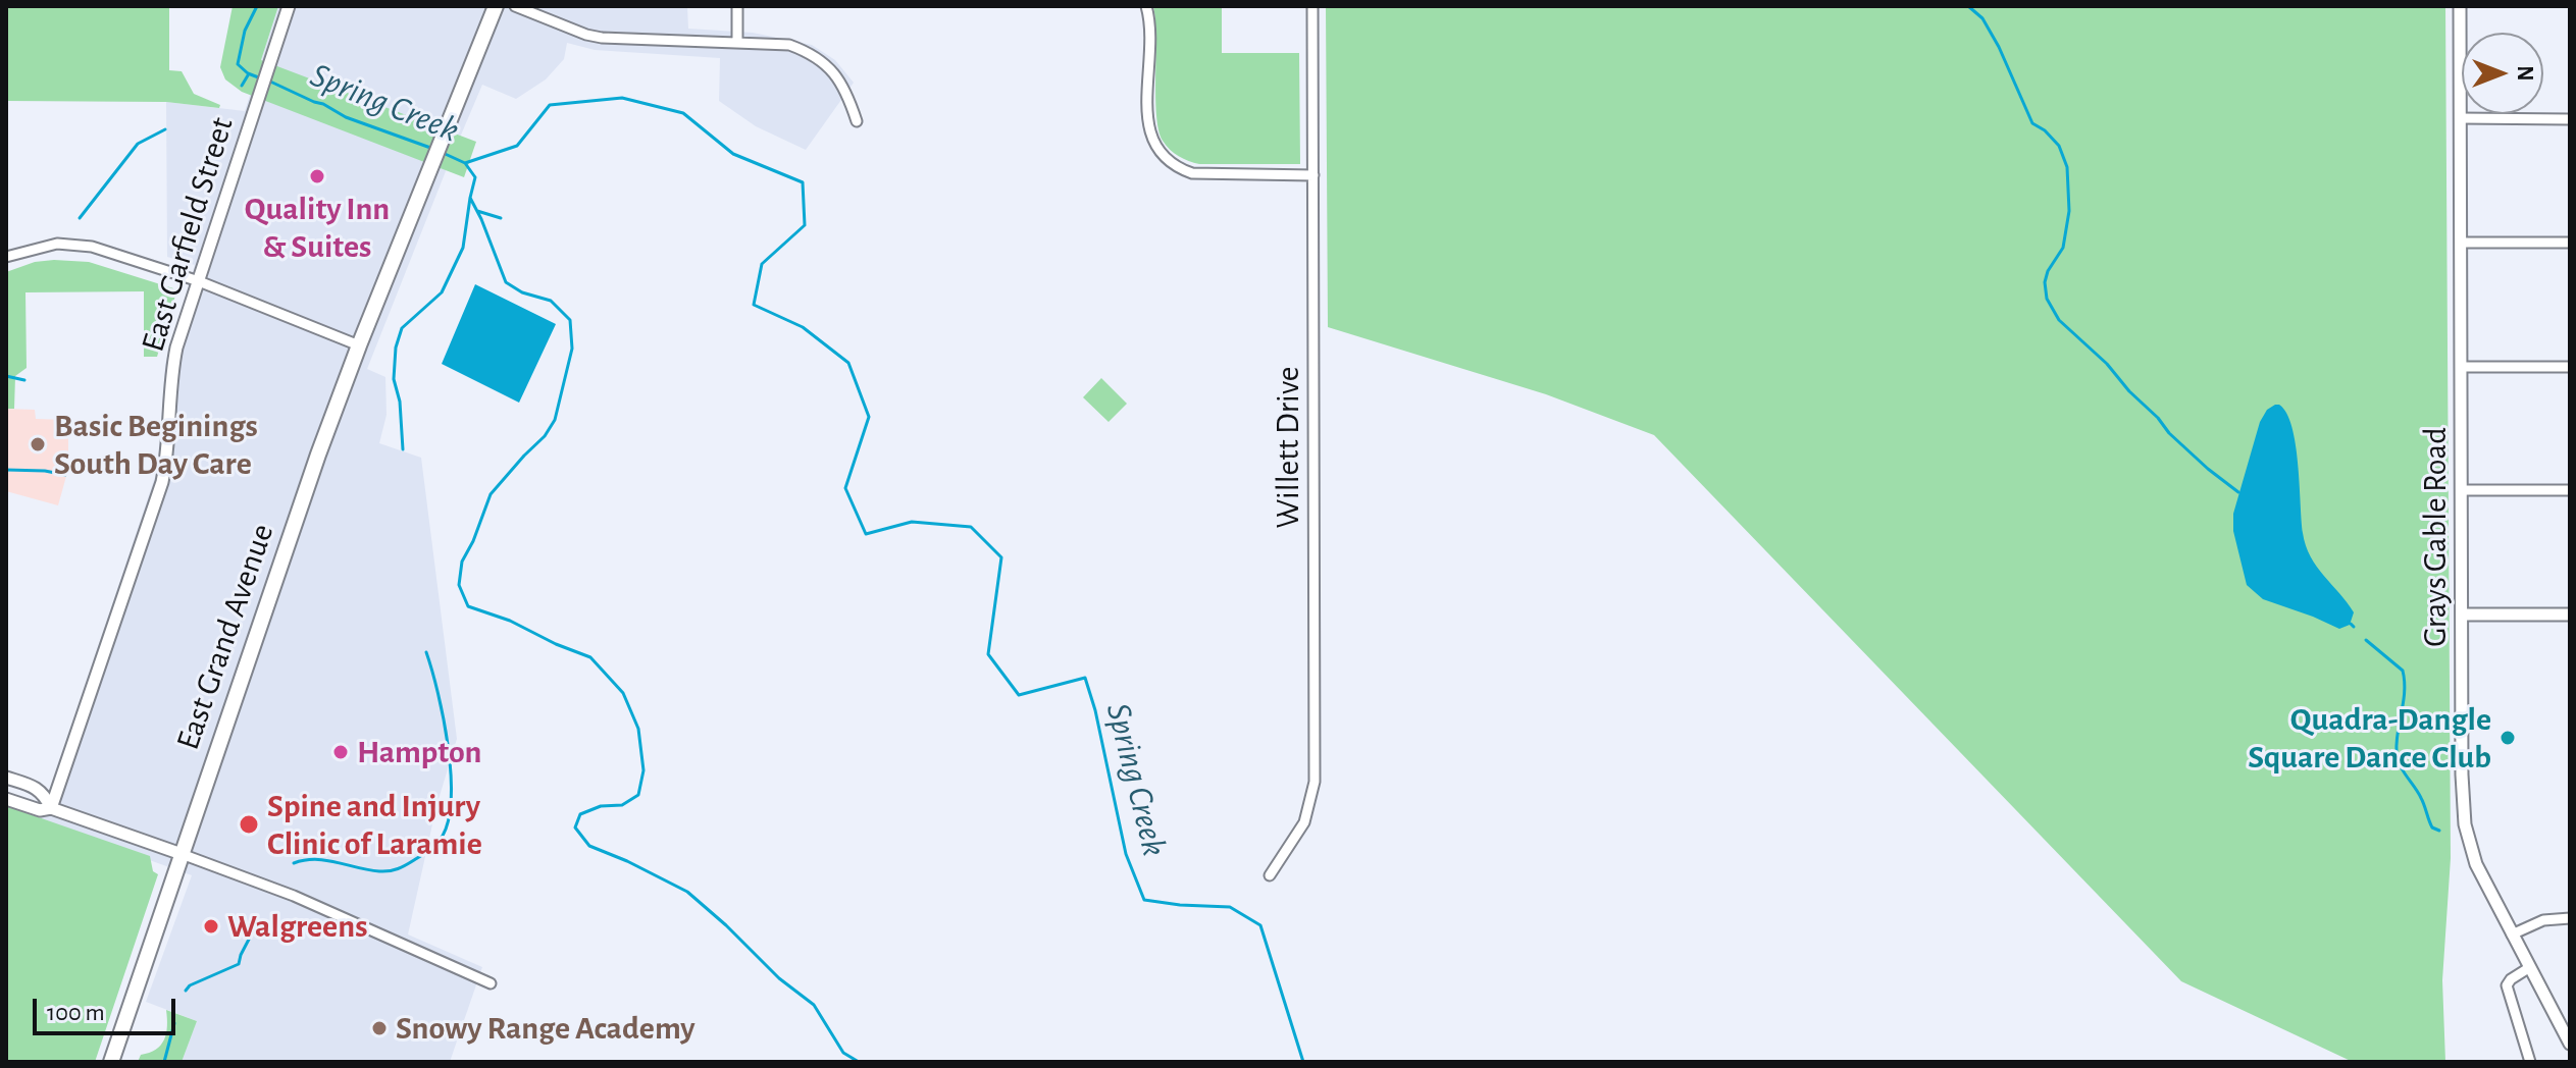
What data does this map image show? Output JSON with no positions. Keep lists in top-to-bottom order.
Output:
{
  "streets": {
    "main road": ["East Grand Avenue"],
    "street": ["East Garfield Street", "Willett Drive", "Grays Gable Road"]
  },
  "water": ["Spring Creek"],
  "places": [
    "Quality Inn & Suites",
    "Basic Beginings South Day Care",
    "Quadra-Dangle Square Dance Club",
    "Hampton",
    "Spine and Injury Clinic of Laramie",
    "Walgreens",
    "Snowy Range Academy"
  ],
  "scale_bar": "100 m",
  "north": "right"
}
